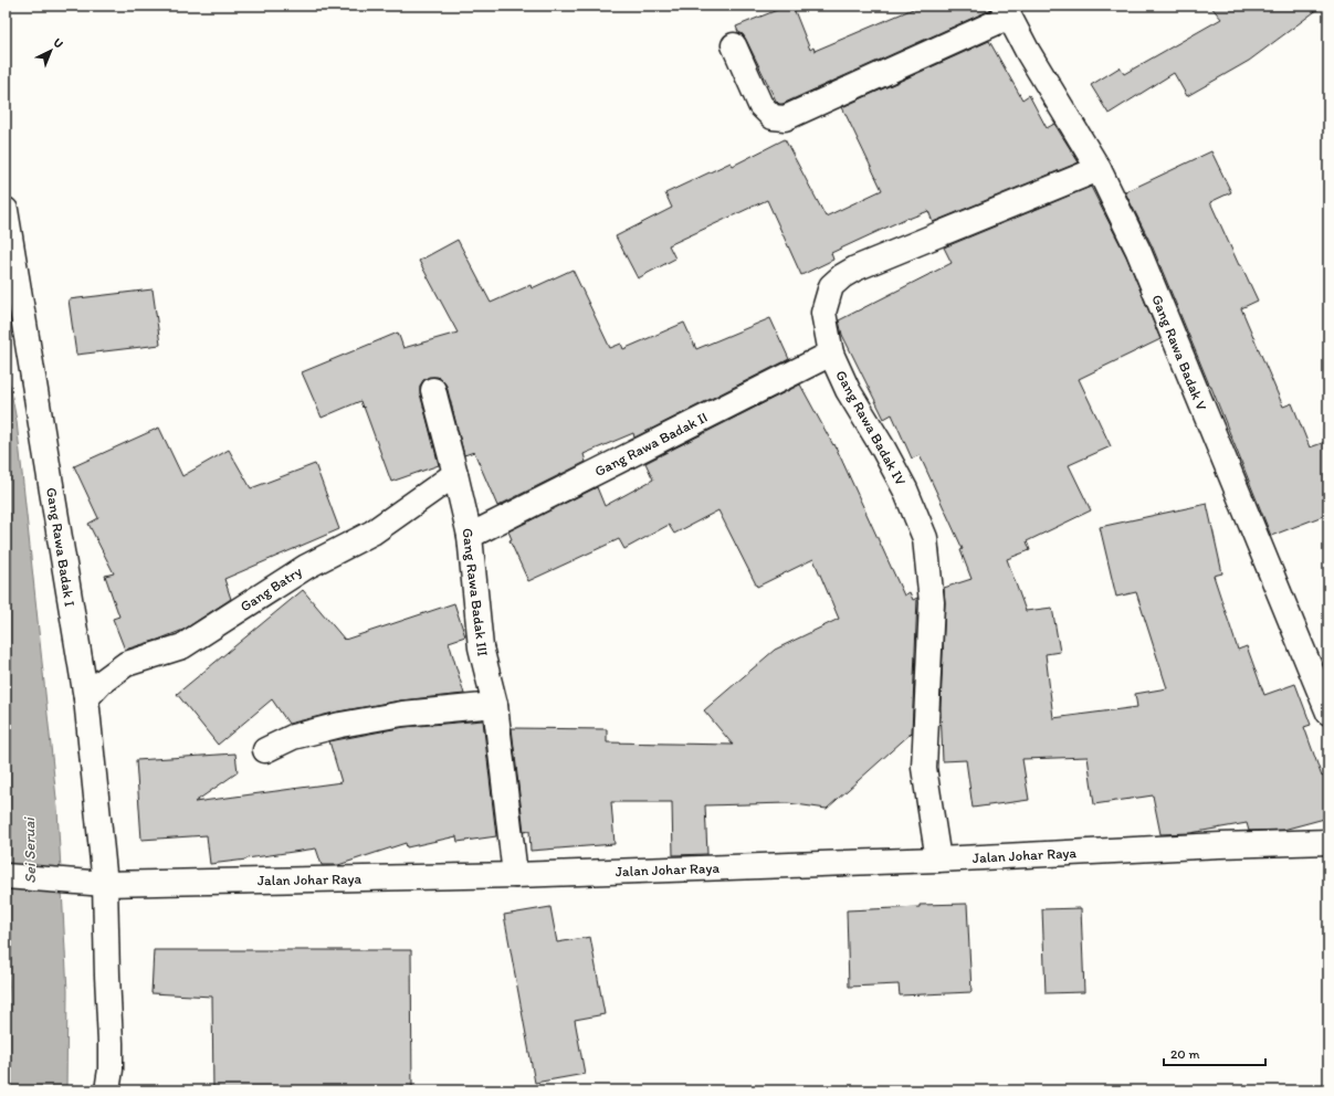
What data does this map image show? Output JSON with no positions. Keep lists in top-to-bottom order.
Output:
{
  "streets": {
    "street": [
      "Gang Rawa Badak V",
      "Gang Rawa Badak IV",
      "Gang Rawa Badak II",
      "Gang Rawa Badak I",
      "Gang Batry",
      "Gang Rawa Badak III",
      "Jalan Johar Raya"
    ]
  },
  "crossings": [
    ["Gang Rawa Badak V", "Gang Rawa Badak IV"],
    ["Gang Rawa Badak IV", "Gang Rawa Badak II"],
    ["Gang Rawa Badak IV", "Jalan Johar Raya"],
    ["Gang Rawa Badak II", "Gang Rawa Badak III"],
    ["Gang Rawa Badak I", "Gang Batry"],
    ["Gang Rawa Badak I", "Jalan Johar Raya"],
    ["Gang Batry", "Gang Rawa Badak III"],
    ["Gang Rawa Badak III", "Jalan Johar Raya"]
  ],
  "water": ["Sei Seruai"],
  "scale_bar": "20 m",
  "north": "top right"
}
